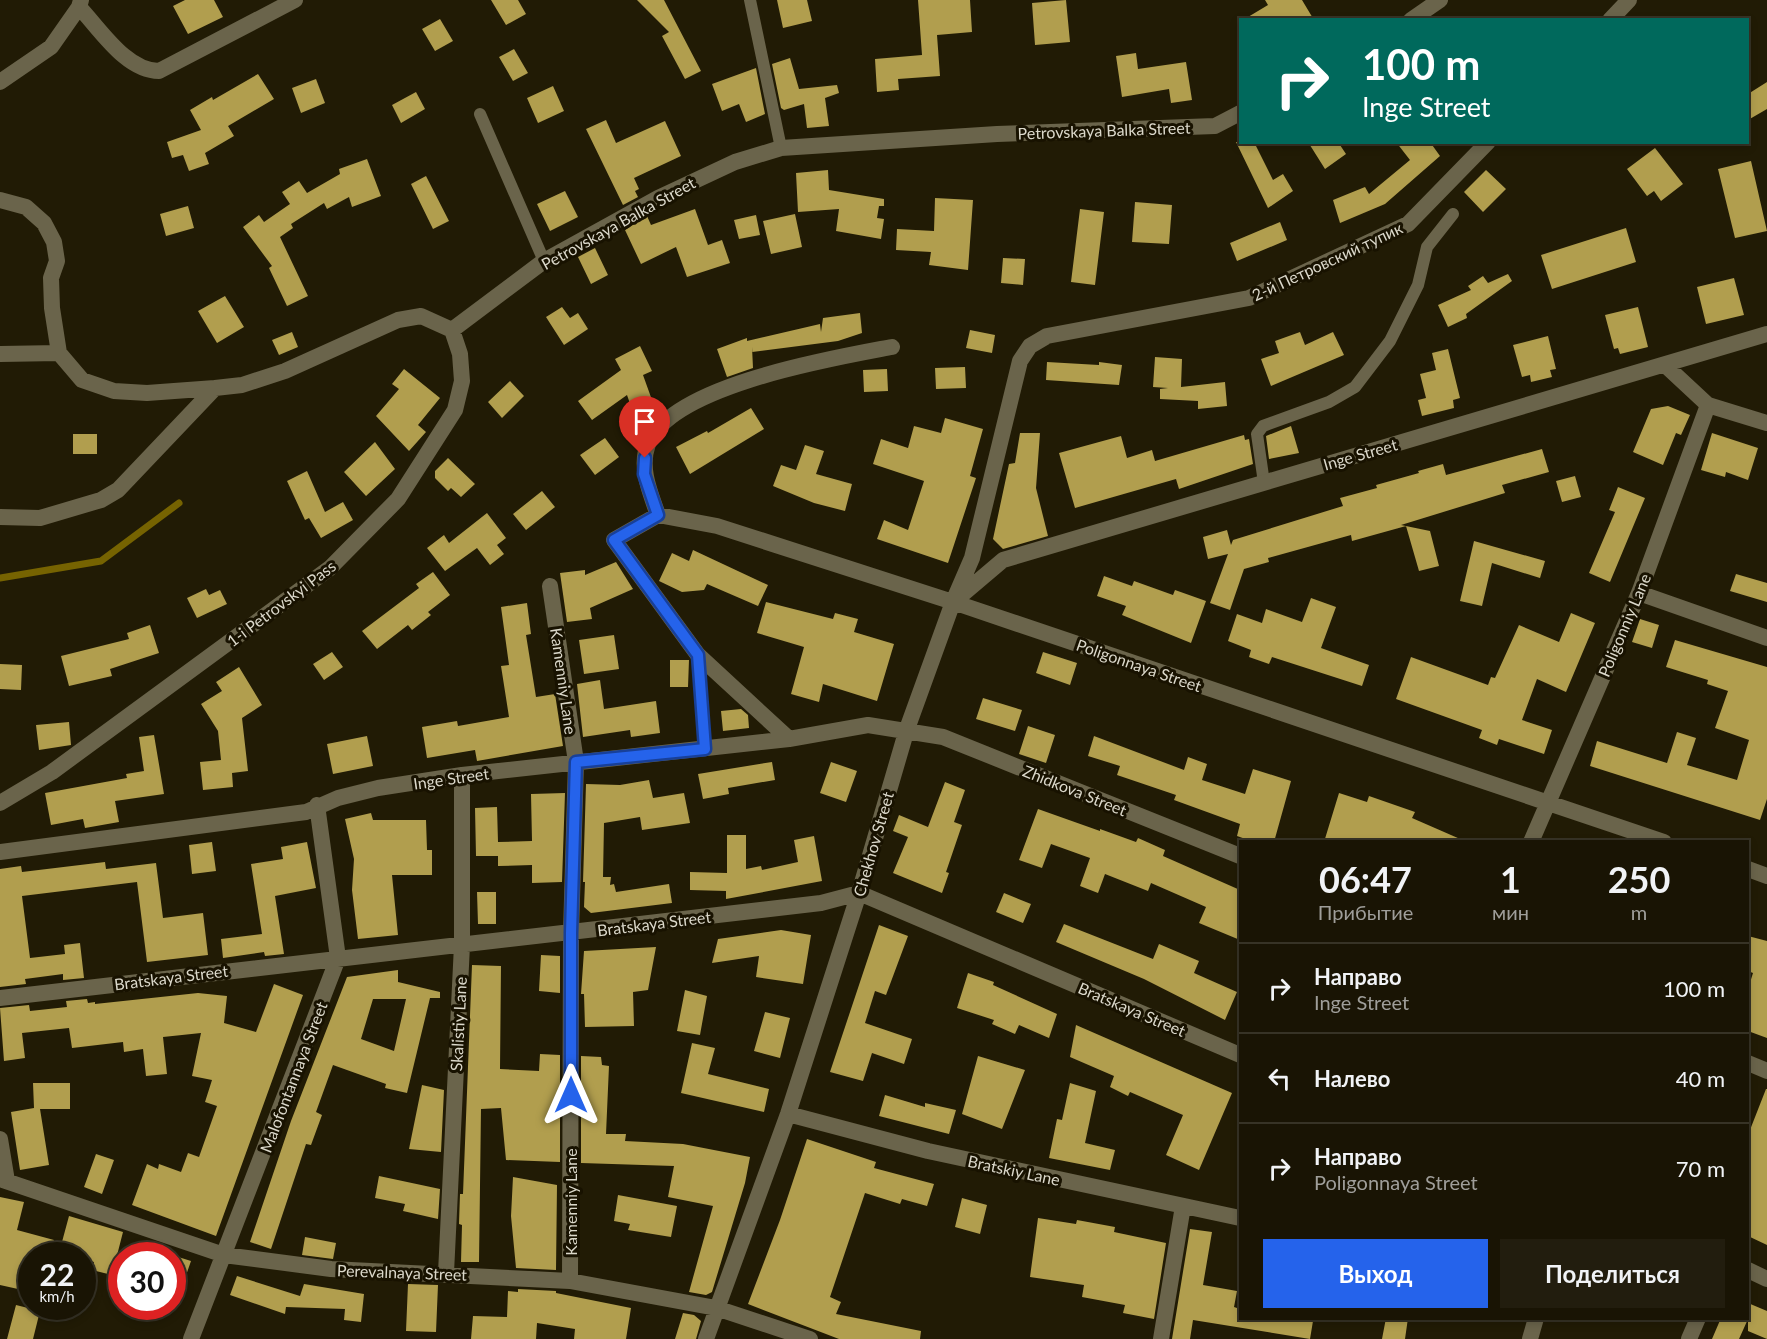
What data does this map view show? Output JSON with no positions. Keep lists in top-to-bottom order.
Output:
{
  "streets": {
    "street": [
      "Petrovskaya Balka Street",
      "2-й Петровский тупик",
      "Inge Street",
      "1-i Petrovskyi Pass",
      "Poligonniy Lane",
      "Poligonnaya Street",
      "Kamenniy Lane",
      "Zhidkova Street",
      "Chekhov Street",
      "Bratskaya Street",
      "Skalistiy Lane",
      "Malofontannaya Street",
      "Bratskiy Lane",
      "Perevalnaya Street"
    ]
  },
  "crossings": [
    ["Petrovskaya Balka Street", "1-i Petrovskyi Pass"],
    ["2-й Петровский тупик", "Chekhov Street"],
    ["Inge Street", "Poligonnaya Street"],
    ["Inge Street", "Kamenniy Lane"],
    ["Inge Street", "Zhidkova Street"],
    ["Inge Street", "Chekhov Street"],
    ["Inge Street", "Skalistiy Lane"],
    ["Inge Street", "Malofontannaya Street"],
    ["Poligonniy Lane", "Poligonnaya Street"],
    ["Poligonnaya Street", "Chekhov Street"],
    ["Kamenniy Lane", "Bratskaya Street"],
    ["Kamenniy Lane", "Perevalnaya Street"],
    ["Zhidkova Street", "Chekhov Street"],
    ["Chekhov Street", "Bratskaya Street"],
    ["Chekhov Street", "Bratskiy Lane"],
    ["Chekhov Street", "Perevalnaya Street"],
    ["Bratskaya Street", "Skalistiy Lane"],
    ["Bratskaya Street", "Malofontannaya Street"],
    ["Skalistiy Lane", "Perevalnaya Street"],
    ["Malofontannaya Street", "Perevalnaya Street"]
  ],
  "page": {
    "turn": ["100 m", "Inge Street"],
    "eta": [
      "06:47",
      "Прибытие",
      "1",
      "мин",
      "250",
      "m"
    ],
    "list": [
      {
        "name": "Направо",
        "note": "Inge Street",
        "value": "100 m"
      },
      {
        "name": "Налево",
        "value": "40 m"
      },
      {
        "name": "Направо",
        "note": "Poligonnaya Street",
        "value": "70 m"
      }
    ],
    "buttons": ["Выход", "Поделиться"],
    "speed": "22 km/h",
    "limit": "30"
  }
}
